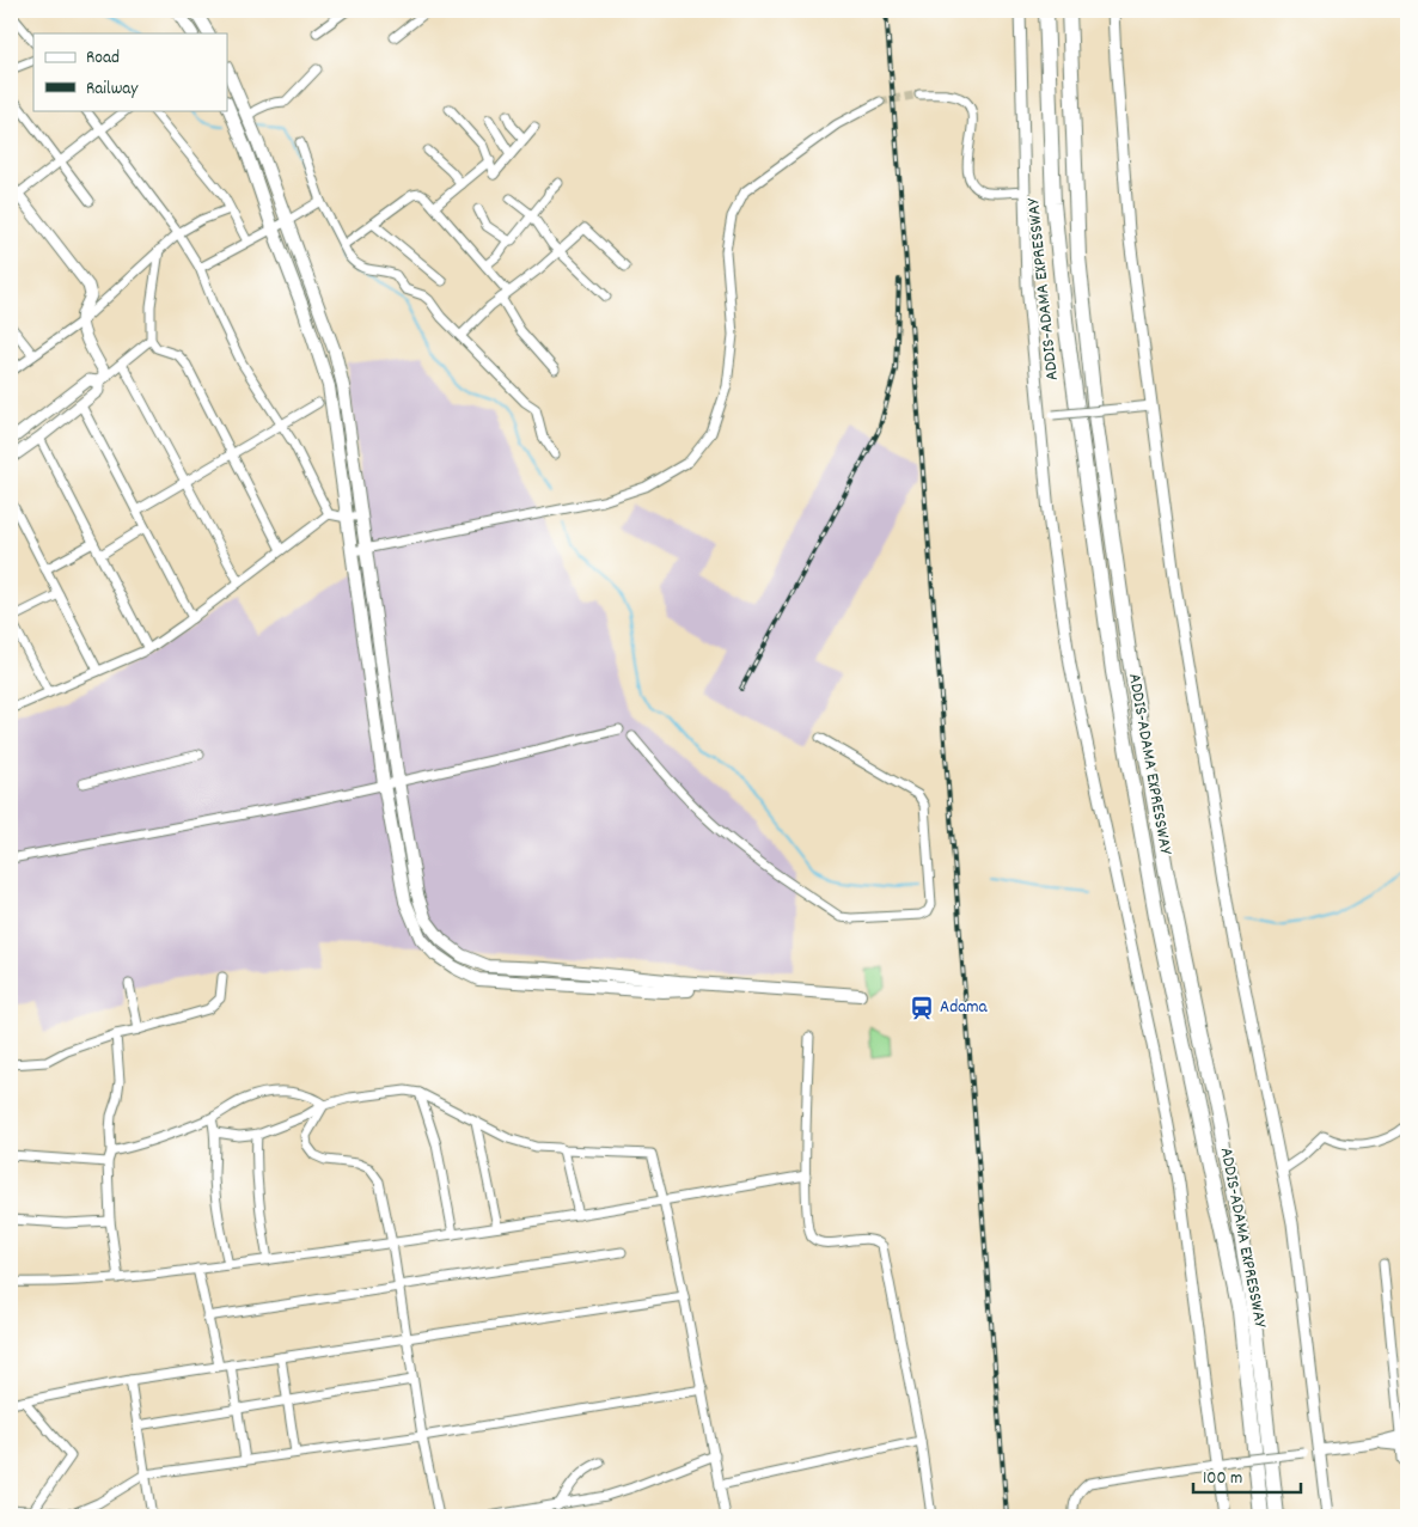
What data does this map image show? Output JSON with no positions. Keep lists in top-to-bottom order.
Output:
{
  "streets": {
    "highway": ["ADDIS-ADAMA EXPRESSWAY"]
  },
  "places": {
    "station": ["Adama"]
  },
  "legend": ["Road", "Railway"],
  "scale_bar": "100 m"
}
